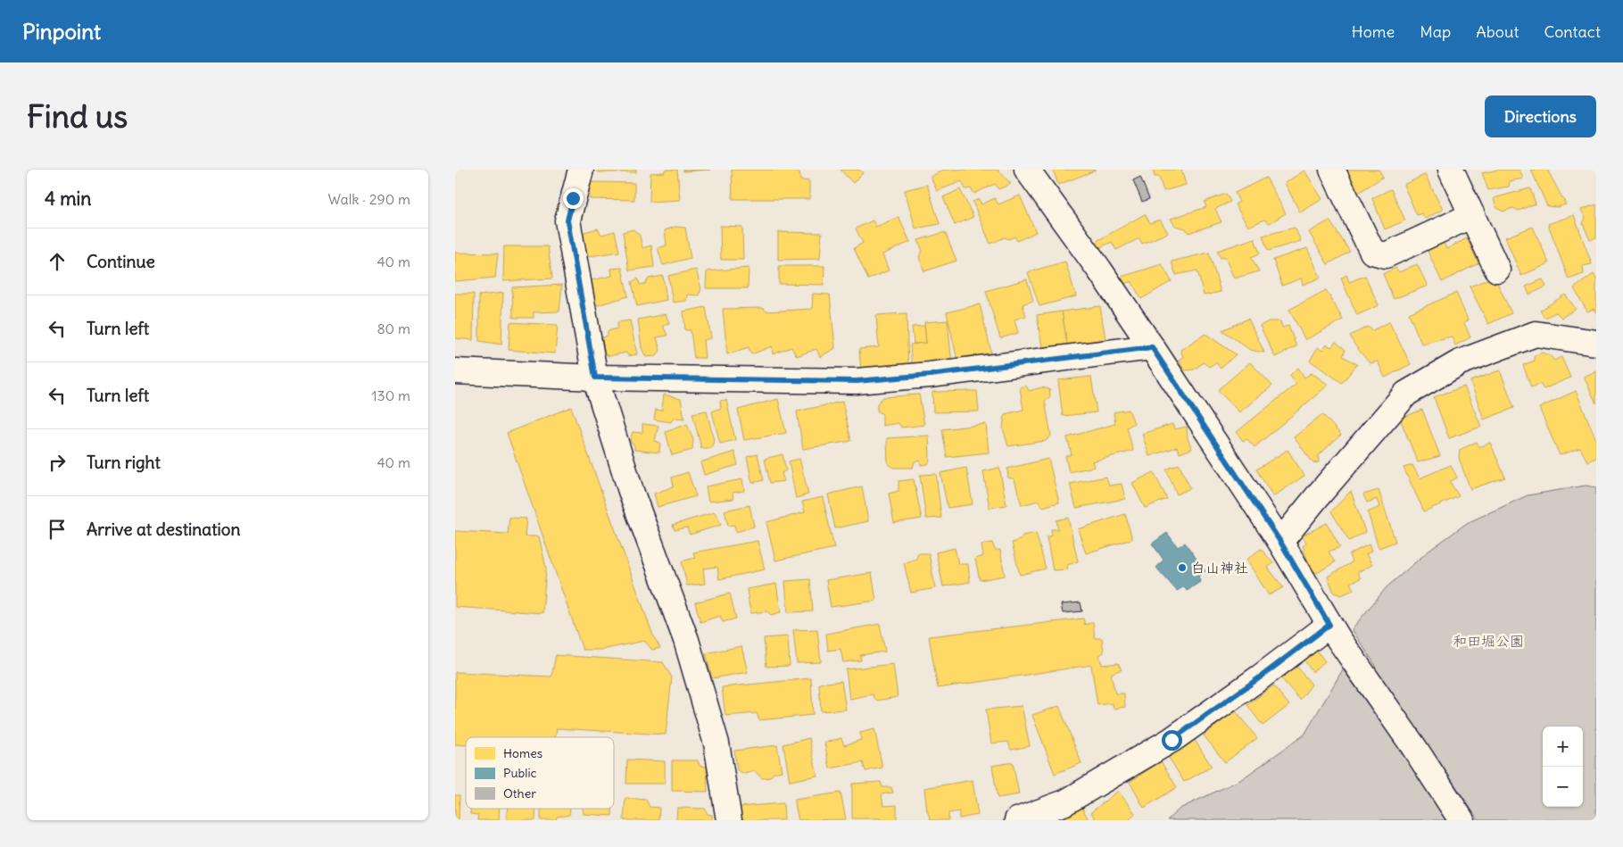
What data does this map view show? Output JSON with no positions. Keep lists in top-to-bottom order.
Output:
{
  "parks": ["和田堀公園"],
  "places": ["白山神社"],
  "legend": ["Homes", "Public", "Other"],
  "page": {
    "header": "Pinpoint",
    "nav": [
      "Home",
      "Map",
      "About",
      "Contact"
    ],
    "buttons": "Directions",
    "title": "Find us",
    "heading": ["4 min", "Walk · 290 m"],
    "list": [
      ["Continue", "40 m"],
      ["Turn left", "80 m"],
      ["Turn left", "130 m"],
      ["Turn right", "40 m"],
      "Arrive at destination"
    ],
    "map_buttons": ["+", "−"]
  }
}
